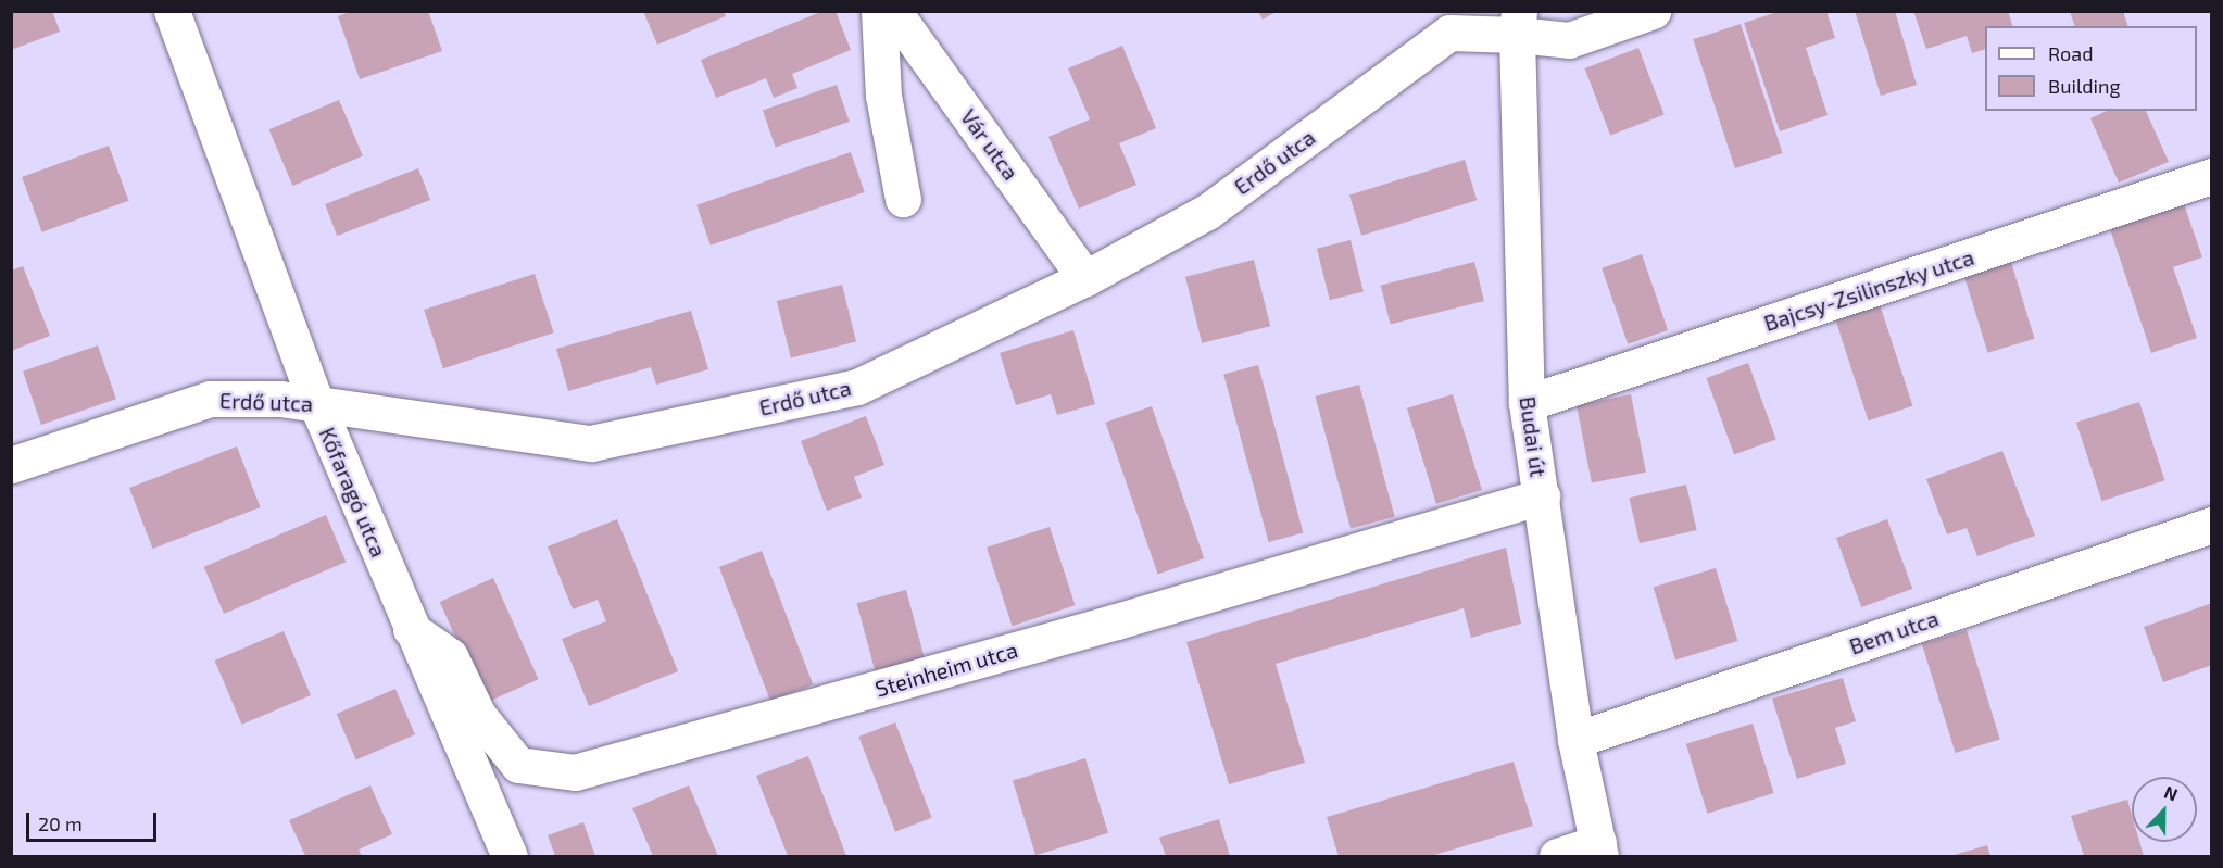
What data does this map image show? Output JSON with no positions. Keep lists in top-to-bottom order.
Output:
{
  "streets": {
    "street": [
      "Vár utca",
      "Erdő utca",
      "Bajcsy-Zsilinszky utca",
      "Budai út",
      "Kőfaragó utca",
      "Bem utca",
      "Steinheim utca"
    ]
  },
  "crossings": [
    ["Vár utca", "Erdő utca"],
    ["Erdő utca", "Budai út"],
    ["Erdő utca", "Kőfaragó utca"],
    ["Bajcsy-Zsilinszky utca", "Budai út"],
    ["Budai út", "Bem utca"],
    ["Budai út", "Steinheim utca"],
    ["Kőfaragó utca", "Steinheim utca"]
  ],
  "legend": ["Road", "Building"],
  "scale_bar": "20 m",
  "north": "top"
}
